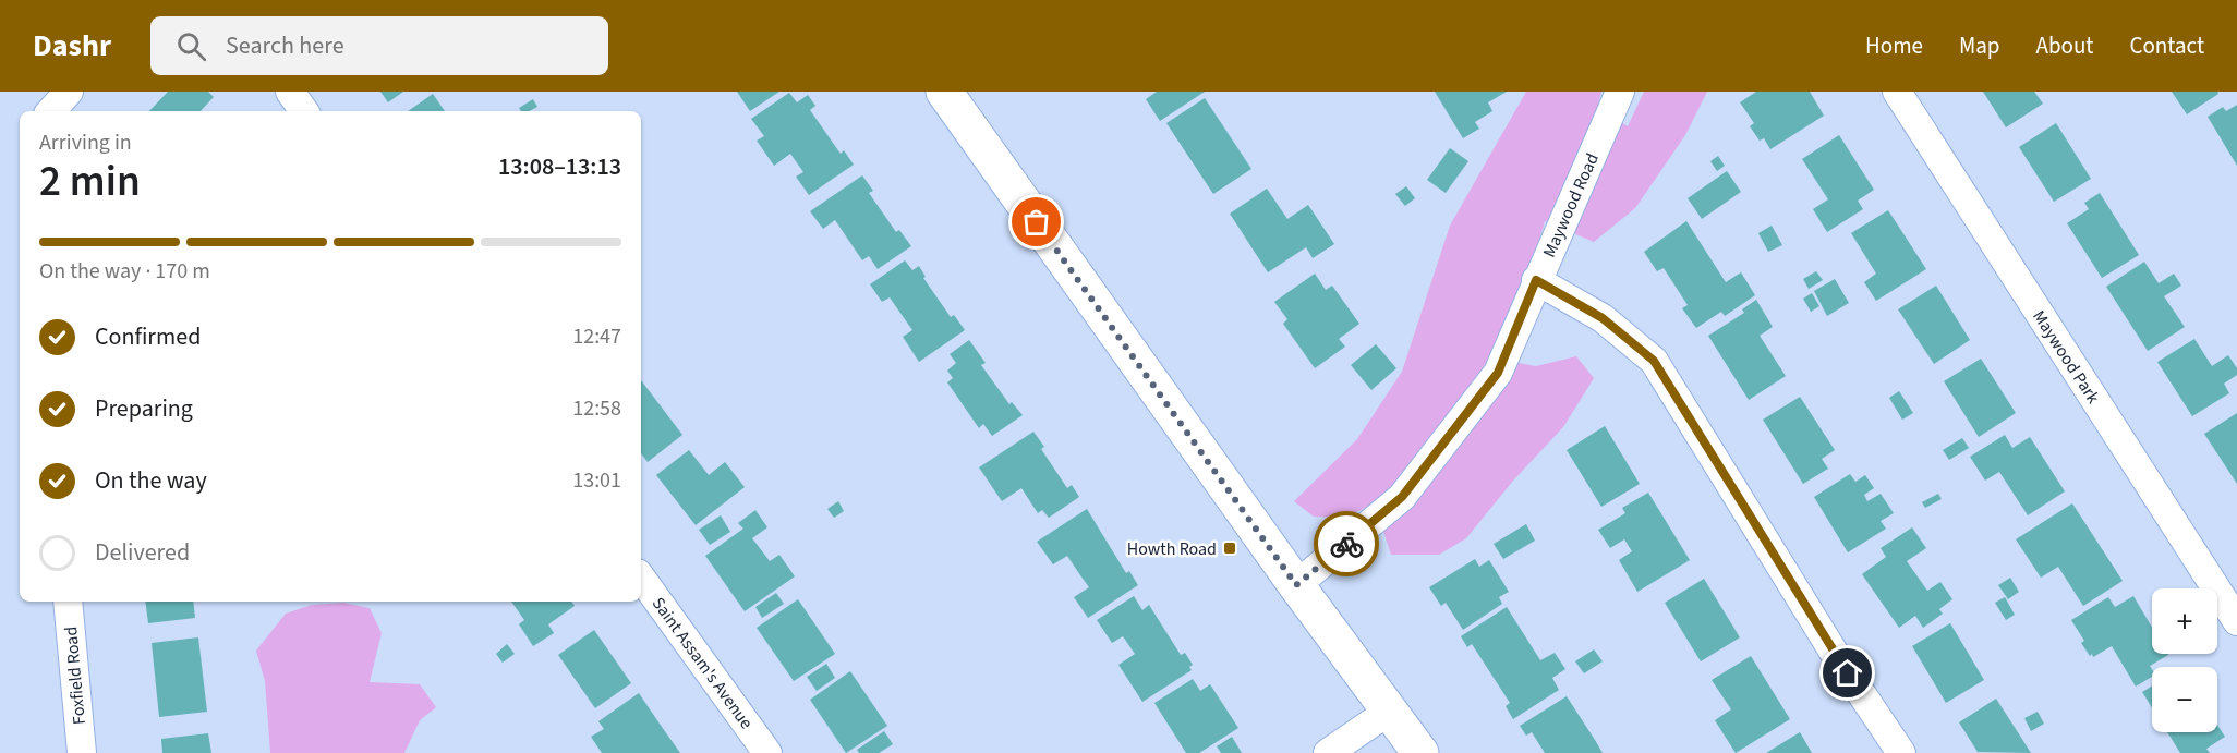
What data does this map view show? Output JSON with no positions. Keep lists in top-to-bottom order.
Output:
{
  "streets": {
    "street": [
      "Maywood Road",
      "Maywood Park",
      "Saint Assam's Avenue",
      "Foxfield Road"
    ]
  },
  "places": {
    "transit": ["Howth Road"]
  },
  "page": {
    "header": "Dashr",
    "search": "Search here",
    "nav": [
      "Home",
      "Map",
      "About",
      "Contact"
    ],
    "heading": ["2 min", "Arriving in", "13:08–13:13"],
    "bar": "On the way · 170 m",
    "list": [
      ["Confirmed", "12:47"],
      ["Preparing", "12:58"],
      ["On the way", "13:01"],
      "Delivered"
    ],
    "map_buttons": ["+", "−"]
  }
}
